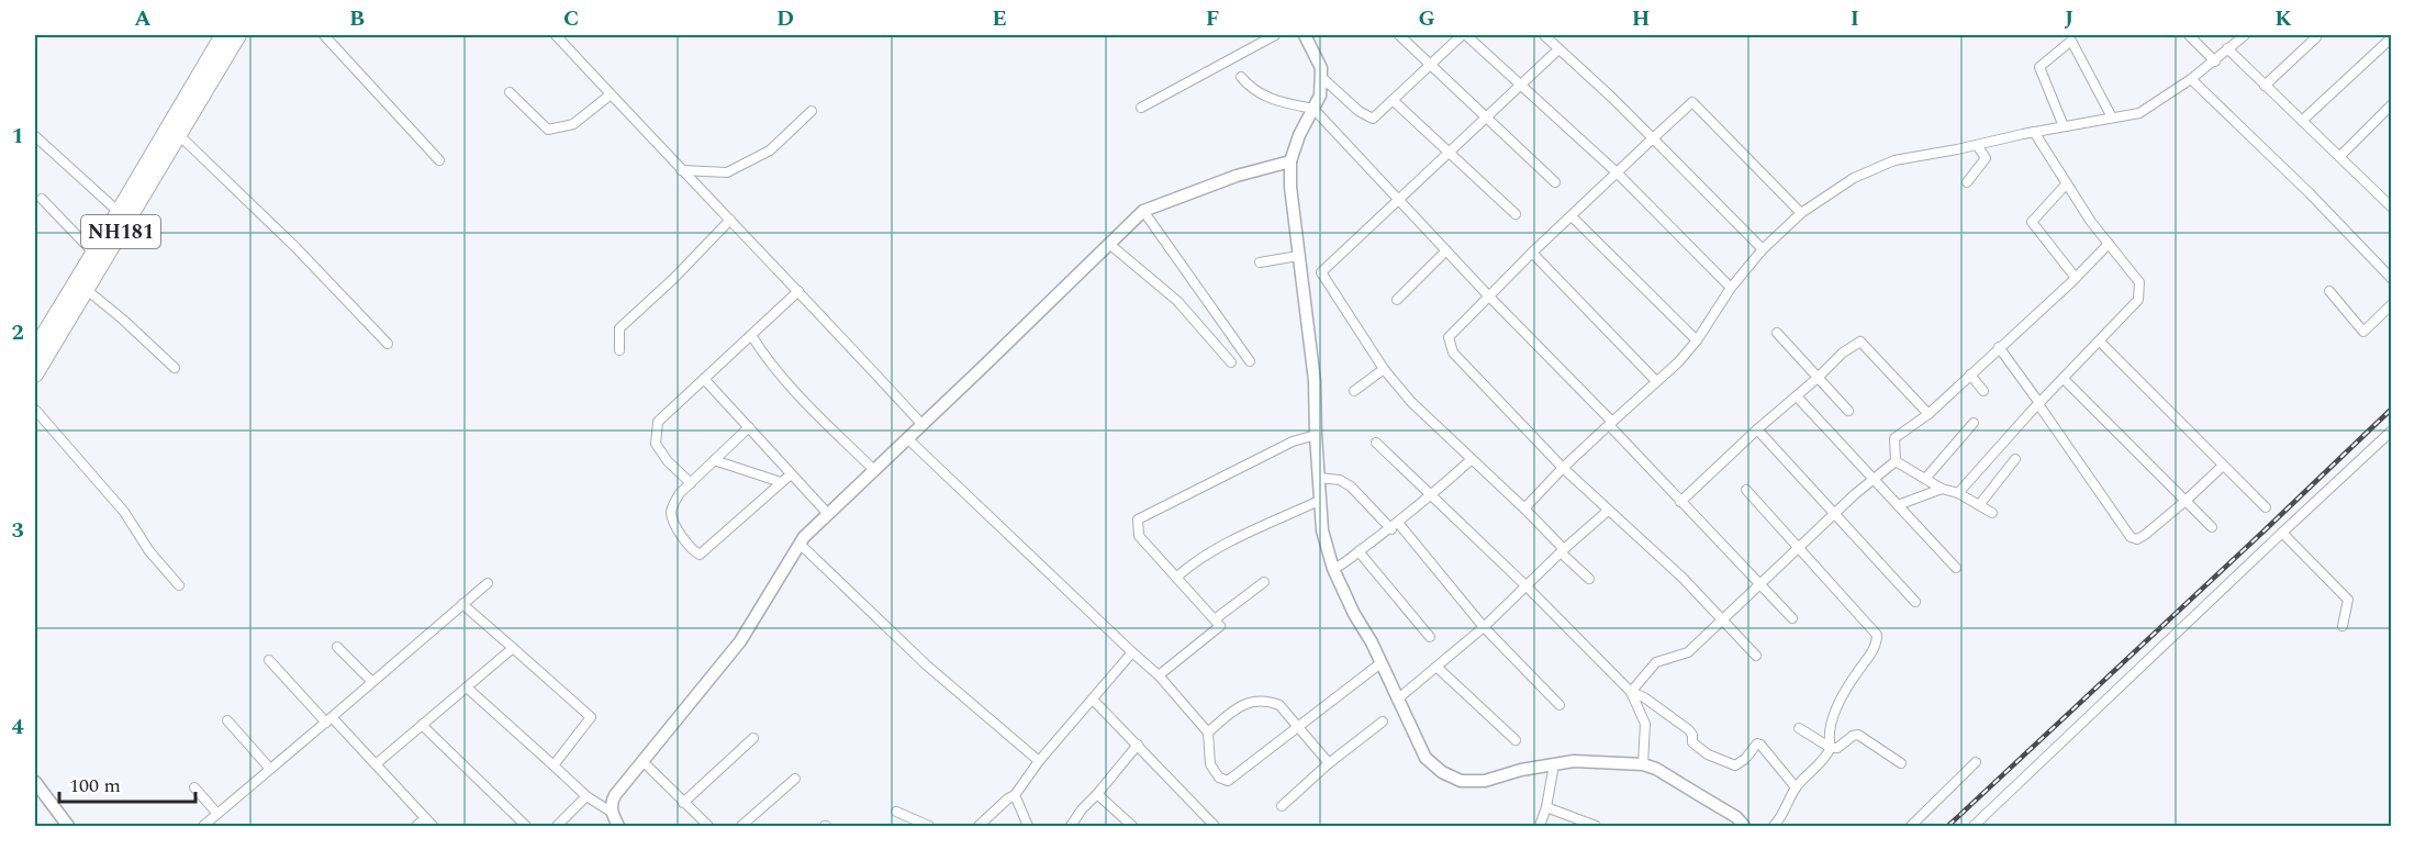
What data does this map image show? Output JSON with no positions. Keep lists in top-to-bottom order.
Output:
{
  "streets": {
    "highway": ["NH181"]
  },
  "scale_bar": "100 m",
  "grid": {
    "columns": [
      "A",
      "B",
      "C",
      "D",
      "E",
      "F",
      "G",
      "H",
      "I",
      "J",
      "K"
    ],
    "rows": [
      "1",
      "2",
      "3",
      "4"
    ]
  }
}
